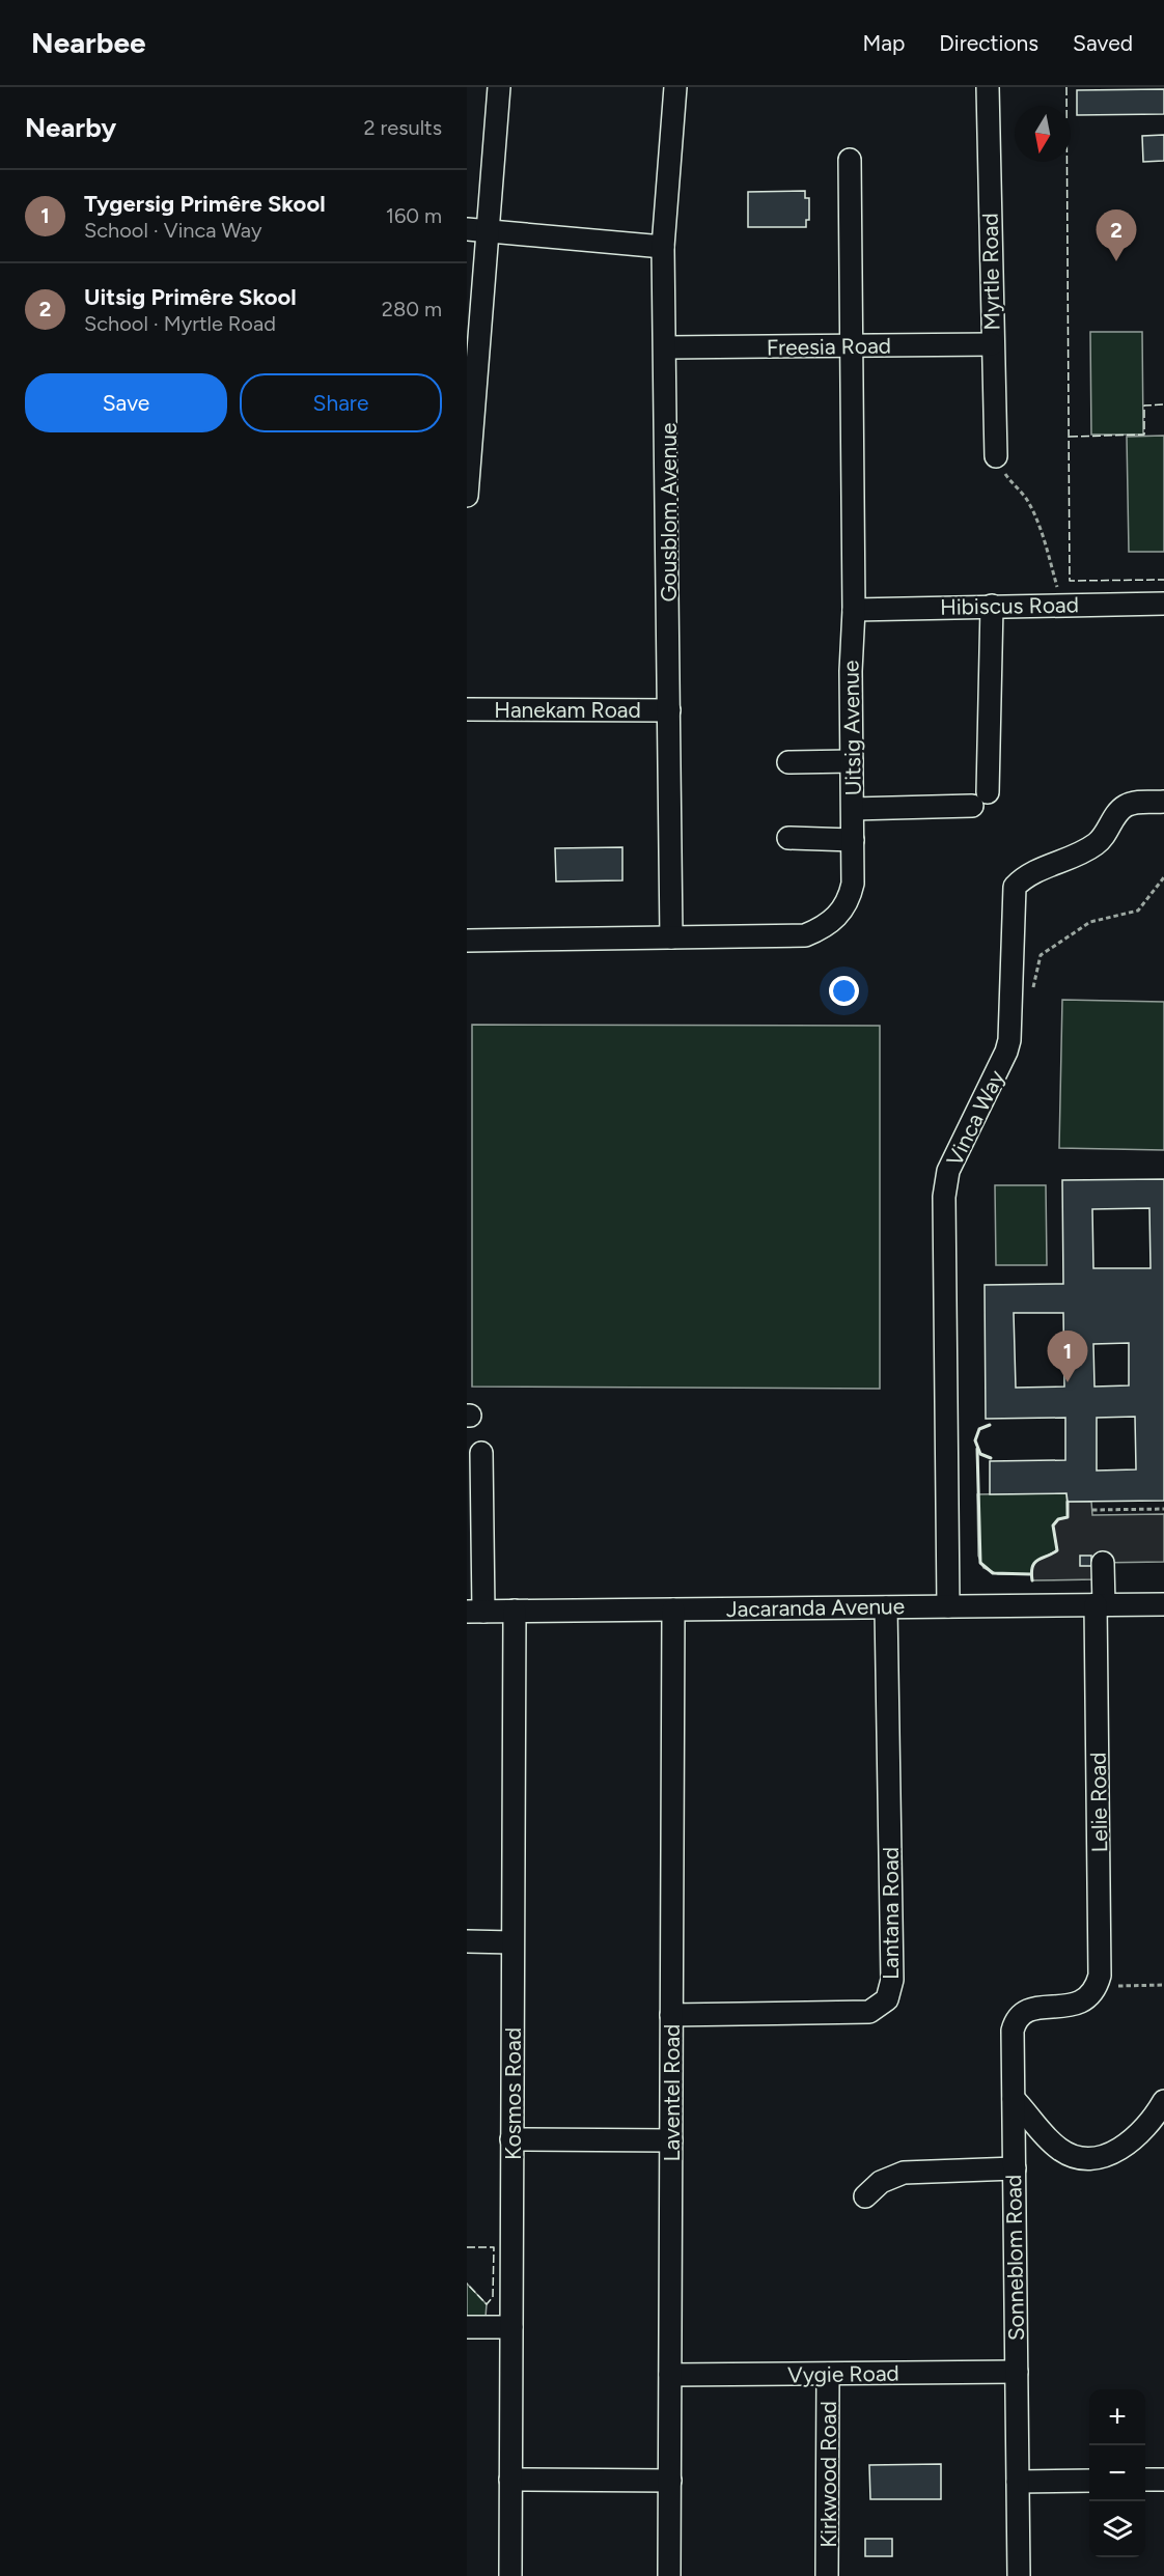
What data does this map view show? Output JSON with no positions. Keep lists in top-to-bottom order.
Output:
{
  "streets": {
    "street": [
      "Myrtle Road",
      "Freesia Road",
      "Gousblom Avenue",
      "Hibiscus Road",
      "Hanekam Road",
      "Uitsig Avenue",
      "Vinca Way",
      "Jacaranda Avenue",
      "Lelie Road",
      "Lantana Road",
      "Laventel Road",
      "Kosmos Road",
      "Sonneblom Road",
      "Vygie Road",
      "Kirkwood Road"
    ]
  },
  "crossings": [
    ["Myrtle Road", "Freesia Road"],
    ["Freesia Road", "Gousblom Avenue"],
    ["Freesia Road", "Uitsig Avenue"],
    ["Gousblom Avenue", "Hanekam Road"],
    ["Gousblom Avenue", "Uitsig Avenue"],
    ["Hibiscus Road", "Uitsig Avenue"],
    ["Vinca Way", "Jacaranda Avenue"],
    ["Jacaranda Avenue", "Lelie Road"],
    ["Jacaranda Avenue", "Lantana Road"],
    ["Jacaranda Avenue", "Laventel Road"],
    ["Jacaranda Avenue", "Kosmos Road"],
    ["Lelie Road", "Sonneblom Road"],
    ["Lantana Road", "Laventel Road"],
    ["Laventel Road", "Vygie Road"],
    ["Sonneblom Road", "Vygie Road"],
    ["Vygie Road", "Kirkwood Road"]
  ],
  "north": "bottom",
  "page": {
    "header": "Nearbee",
    "nav": ["Map", "Directions", "Saved"],
    "heading": ["Nearby", "2 results"],
    "list": [
      {
        "mark": "1",
        "name": "Tygersig Primêre Skool",
        "note": "School · Vinca Way",
        "value": "160 m"
      },
      {
        "mark": "2",
        "name": "Uitsig Primêre Skool",
        "note": "School · Myrtle Road",
        "value": "280 m"
      }
    ],
    "pins": ["2", "1"],
    "buttons": ["Save", "Share"],
    "map_buttons": ["+", "−"]
  }
}
